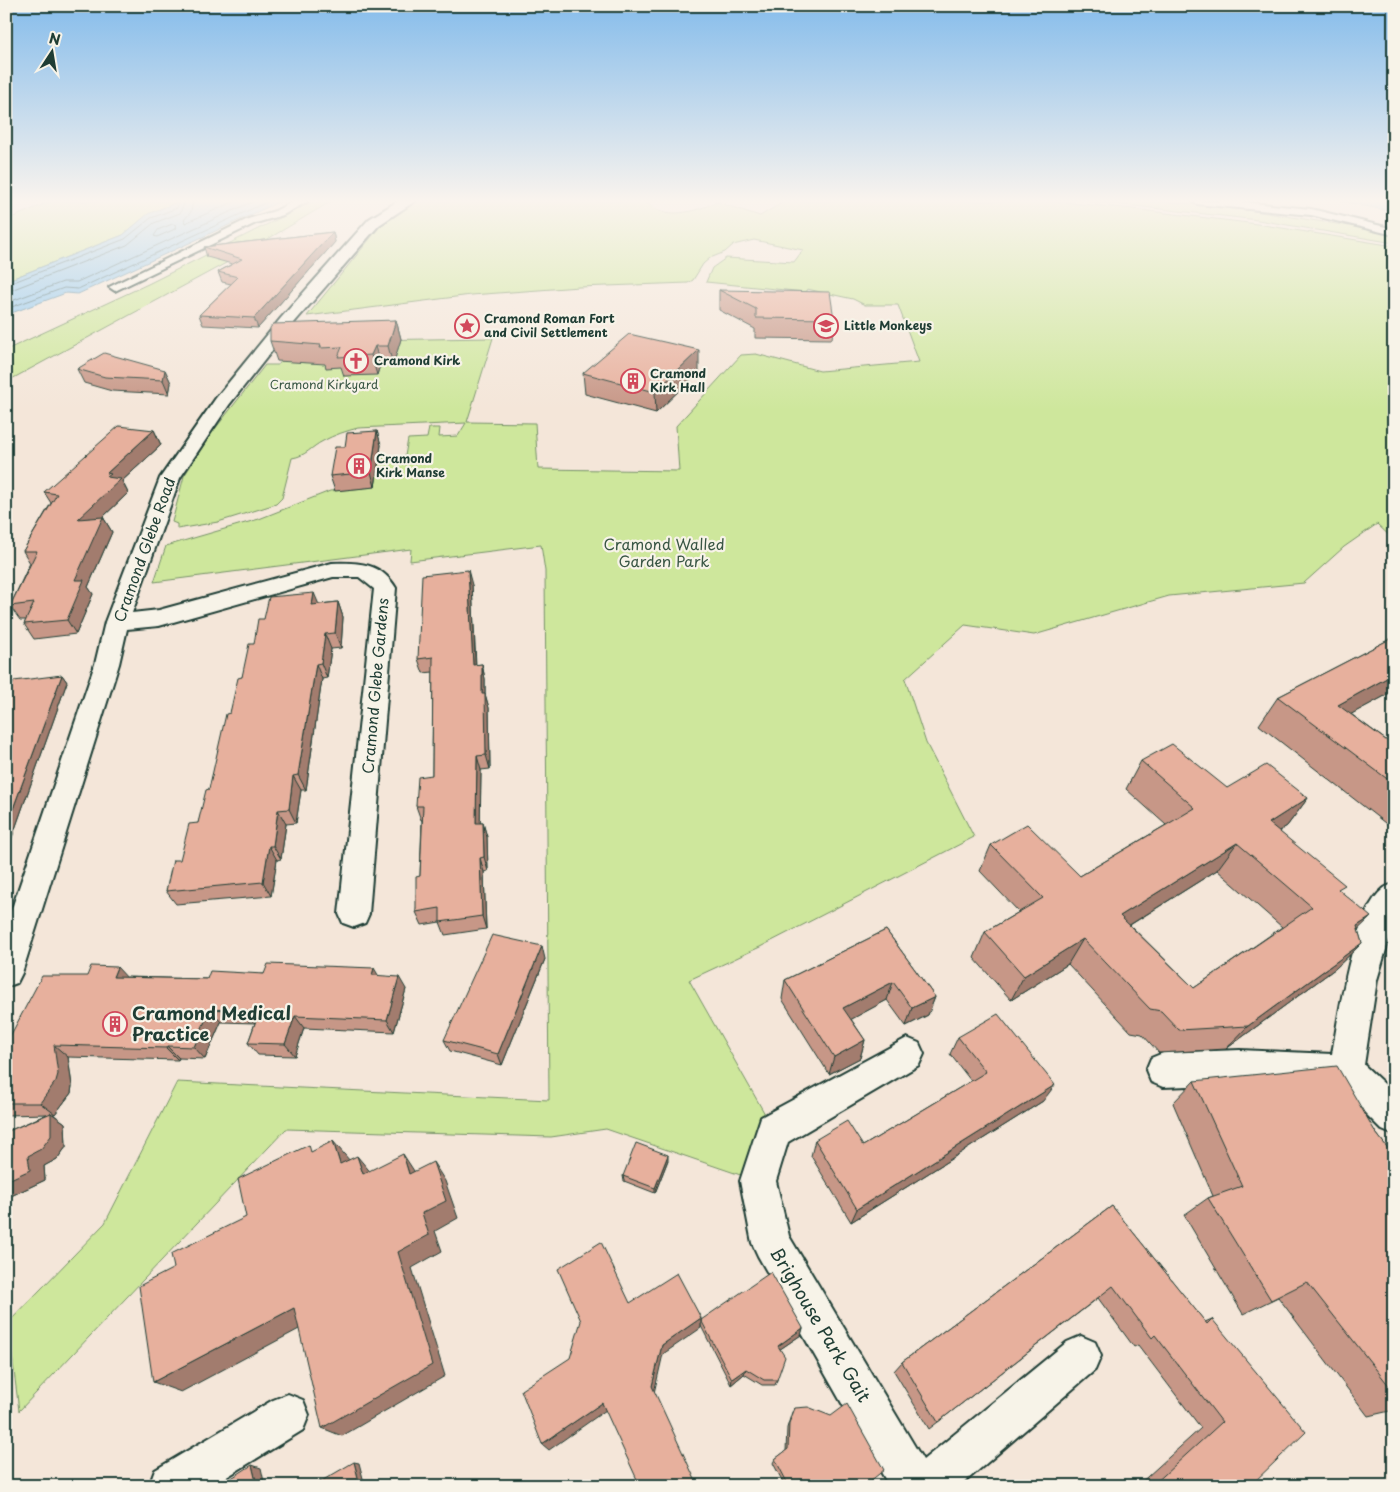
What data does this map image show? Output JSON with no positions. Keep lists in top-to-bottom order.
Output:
{
  "streets": {
    "street": ["Cramond Glebe Road", "Cramond Glebe Gardens", "Brighouse Park Gait"]
  },
  "crossings": [
    ["Cramond Glebe Road", "Cramond Glebe Gardens"]
  ],
  "parks": ["Cramond Kirkyard", "Cramond Walled Garden Park"],
  "places": {
    "place": ["Cramond Roman Fort and Civil Settlement"],
    "school or university": ["Little Monkeys"],
    "church": ["Cramond Kirk"],
    "building": ["Cramond Kirk Hall", "Cramond Kirk Manse", "Cramond Medical Practice"]
  },
  "north": "top"
}
